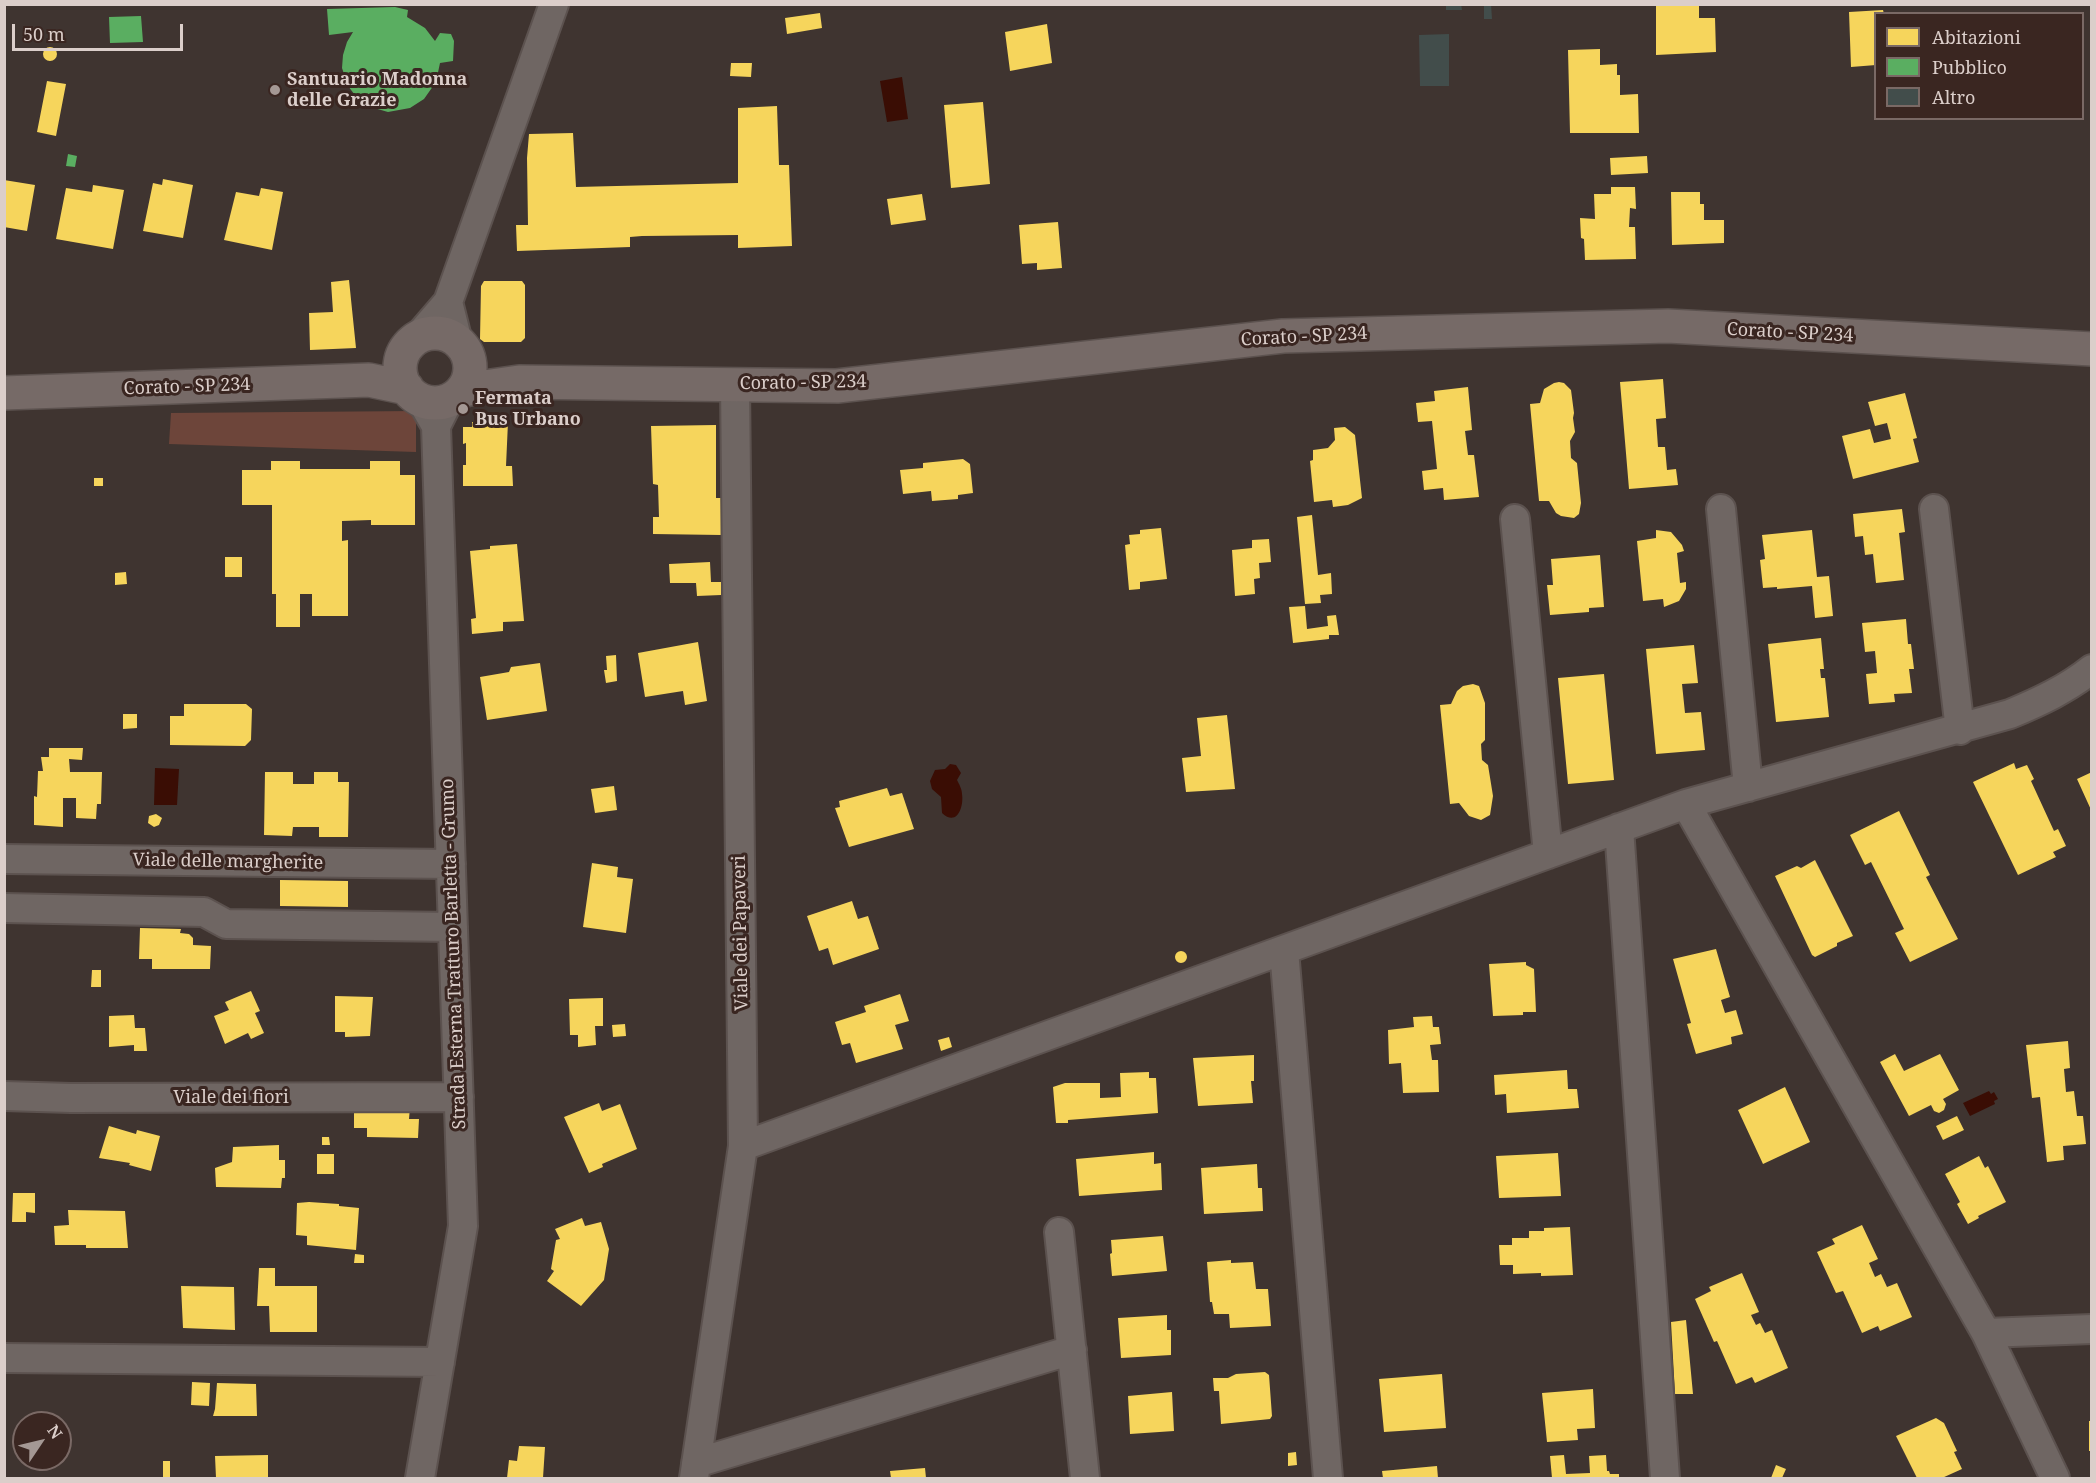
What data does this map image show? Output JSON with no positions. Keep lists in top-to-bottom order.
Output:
{
  "streets": {
    "main road": ["Corato - SP 234"],
    "street": [
      "Viale delle margherite",
      "Viale dei Papaveri",
      "Strada Esterna Tratturo Barletta - Grumo",
      "Viale dei fiori"
    ]
  },
  "crossings": [
    ["Corato - SP 234", "Viale dei Papaveri"],
    ["Corato - SP 234", "Strada Esterna Tratturo Barletta - Grumo"],
    ["Viale delle margherite", "Strada Esterna Tratturo Barletta - Grumo"],
    ["Strada Esterna Tratturo Barletta - Grumo", "Viale dei fiori"]
  ],
  "places": ["Santuario Madonna delle Grazie", "Fermata Bus Urbano"],
  "legend": ["Abitazioni", "Pubblico", "Altro"],
  "scale_bar": "50 m",
  "north": "top right"
}
